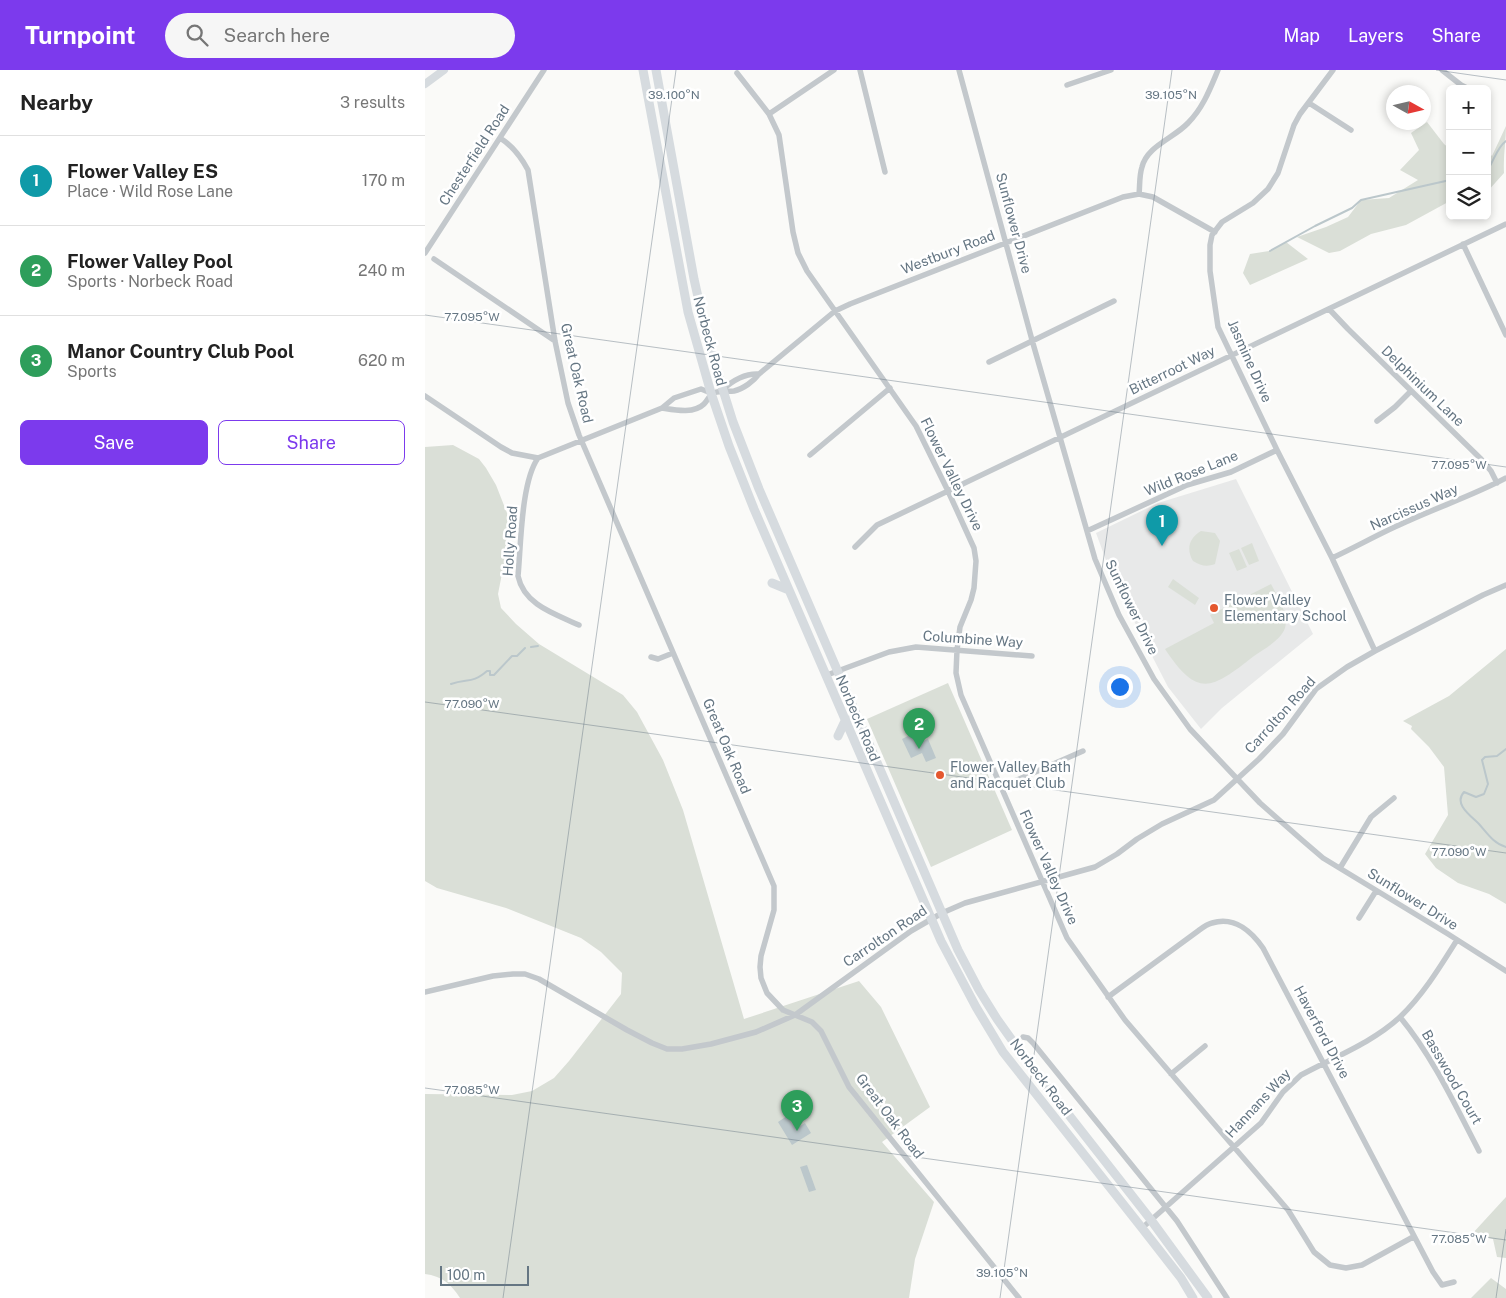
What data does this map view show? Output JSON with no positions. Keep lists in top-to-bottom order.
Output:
{
  "streets": {
    "main road": ["Norbeck Road"],
    "street": [
      "Chesterfield Road",
      "Sunflower Drive",
      "Westbury Road",
      "Jasmine Drive",
      "Bitterroot Way",
      "Great Oak Road",
      "Delphinium Lane",
      "Wild Rose Lane",
      "Flower Valley Drive",
      "Narcissus Way",
      "Holly Road",
      "Columbine Way",
      "Carrolton Road",
      "Haverford Drive",
      "Basswood Court",
      "Hannans Way"
    ]
  },
  "crossings": [
    ["Chesterfield Road", "Great Oak Road"],
    ["Sunflower Drive", "Westbury Road"],
    ["Sunflower Drive", "Bitterroot Way"],
    ["Sunflower Drive", "Wild Rose Lane"],
    ["Sunflower Drive", "Carrolton Road"],
    ["Sunflower Drive", "Hannans Way"],
    ["Westbury Road", "Norbeck Road"],
    ["Westbury Road", "Great Oak Road"],
    ["Westbury Road", "Flower Valley Drive"],
    ["Westbury Road", "Holly Road"],
    ["Norbeck Road", "Columbine Way"],
    ["Norbeck Road", "Carrolton Road"],
    ["Norbeck Road", "Hannans Way"],
    ["Jasmine Drive", "Bitterroot Way"],
    ["Jasmine Drive", "Wild Rose Lane"],
    ["Jasmine Drive", "Narcissus Way"],
    ["Jasmine Drive", "Carrolton Road"],
    ["Bitterroot Way", "Delphinium Lane"],
    ["Bitterroot Way", "Flower Valley Drive"],
    ["Great Oak Road", "Carrolton Road"],
    ["Delphinium Lane", "Narcissus Way"],
    ["Flower Valley Drive", "Columbine Way"],
    ["Flower Valley Drive", "Carrolton Road"],
    ["Flower Valley Drive", "Haverford Drive"],
    ["Flower Valley Drive", "Hannans Way"],
    ["Haverford Drive", "Hannans Way"],
    ["Basswood Court", "Hannans Way"]
  ],
  "places": ["Flower Valley Elementary School", "Flower Valley Bath and Racquet Club"],
  "scale_bar": "100 m",
  "north": "right",
  "page": {
    "header": "Turnpoint",
    "search": "Search here",
    "nav": ["Map", "Layers", "Share"],
    "heading": ["Nearby", "3 results"],
    "map_buttons": ["+", "−"],
    "list": [
      {
        "mark": "1",
        "name": "Flower Valley ES",
        "note": "Place · Wild Rose Lane",
        "value": "170 m"
      },
      {
        "mark": "2",
        "name": "Flower Valley Pool",
        "note": "Sports · Norbeck Road",
        "value": "240 m"
      },
      {
        "mark": "3",
        "name": "Manor Country Club Pool",
        "note": "Sports",
        "value": "620 m"
      }
    ],
    "buttons": ["Save", "Share"],
    "pins": ["1", "2", "3"],
    "scale": "100 m"
  },
  "coordinates": [
    "39.100°N",
    "39.105°N",
    "77.095°W",
    "77.090°W",
    "77.085°W"
  ]
}
